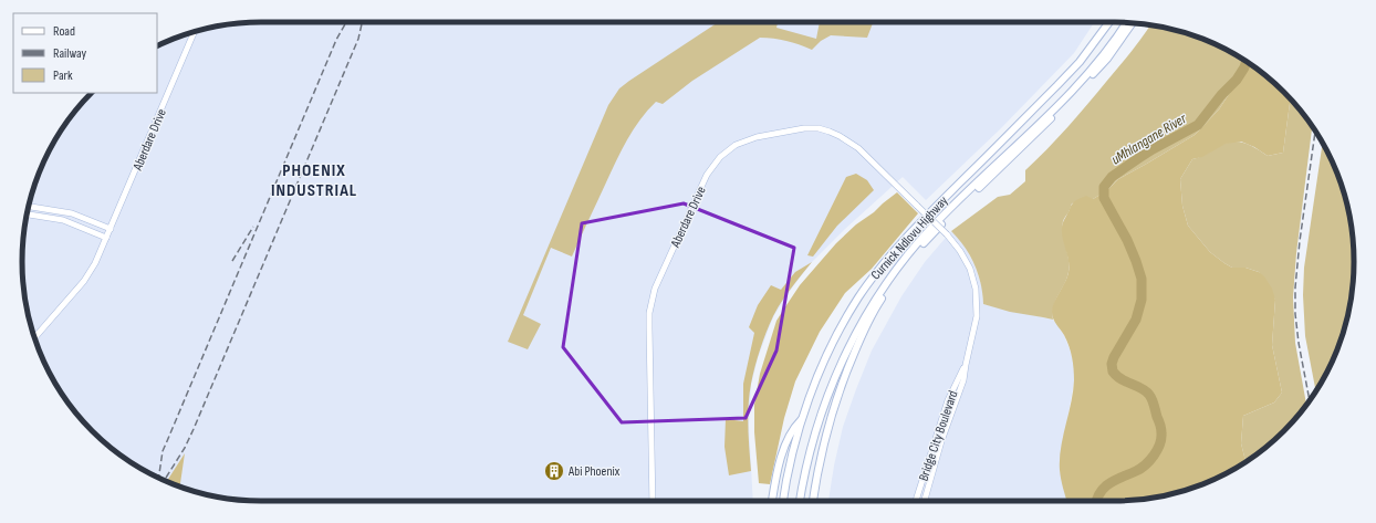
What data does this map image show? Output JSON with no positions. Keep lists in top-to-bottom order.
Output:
{
  "streets": {
    "main road": ["Curnick Ndlovu Highway"],
    "street": ["Aberdare Drive", "Bridge City Boulevard"]
  },
  "crossings": [
    ["Aberdare Drive", "Bridge City Boulevard"]
  ],
  "districts": ["PHOENIX INDUSTRIAL"],
  "water": ["uMhlangane River"],
  "places": {
    "building": ["Abi Phoenix"]
  },
  "legend": ["Road", "Railway", "Park"]
}
